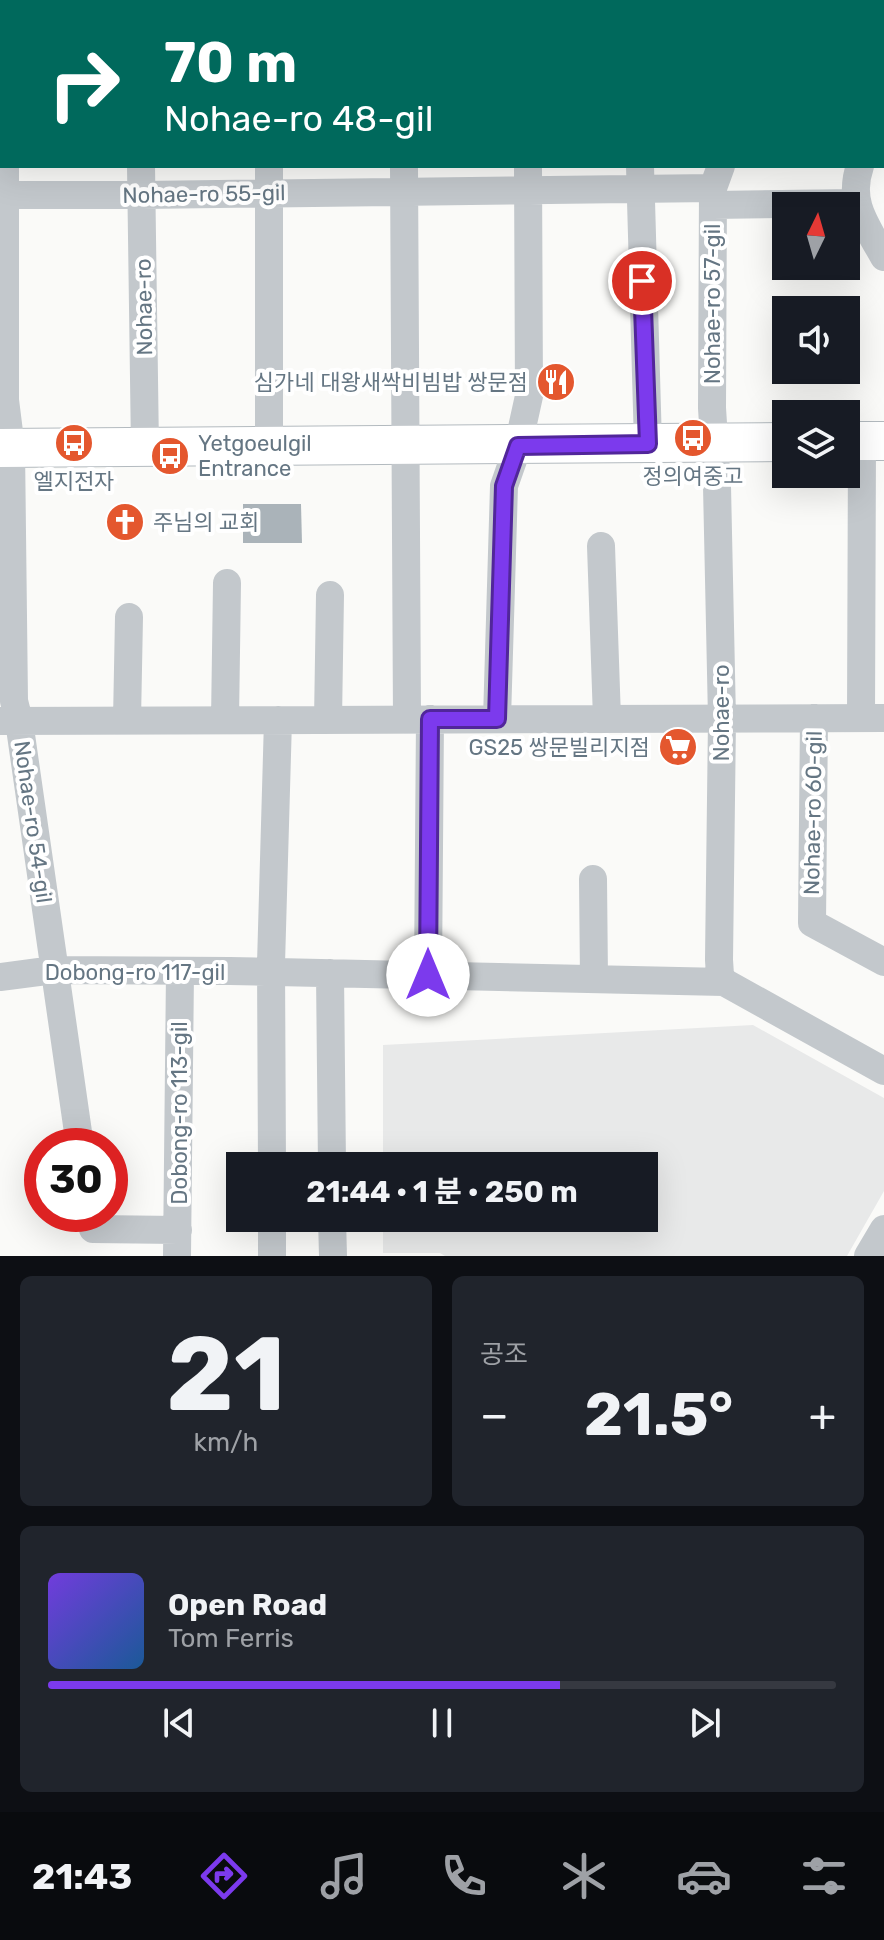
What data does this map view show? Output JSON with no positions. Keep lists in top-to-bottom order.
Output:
{
  "streets": {
    "street": [
      "Nohae-ro 55-gil",
      "Nohae-ro 57-gil",
      "Nohae-ro",
      "Nohae-ro 60-gil",
      "Nohae-ro 54-gil",
      "Dobong-ro 117-gil",
      "Dobong-ro 113-gil"
    ]
  },
  "crossings": [
    ["Nohae-ro 55-gil", "Nohae-ro 57-gil"],
    ["Nohae-ro 55-gil", "Nohae-ro"],
    ["Nohae-ro 55-gil", "Nohae-ro 54-gil"],
    ["Nohae-ro 57-gil", "Nohae-ro"],
    ["Nohae-ro", "Dobong-ro 117-gil"],
    ["Nohae-ro 54-gil", "Dobong-ro 117-gil"],
    ["Dobong-ro 117-gil", "Dobong-ro 113-gil"]
  ],
  "places": {
    "restaurant": ["심가네 대왕새싹비빔밥 쌍문점"],
    "bus stop": ["정의여중고", "엘지전자", "Yetgoeulgil Entrance"],
    "church": ["주님의 교회"],
    "supermarket": ["GS25 쌍문빌리지점"]
  },
  "north": "top",
  "page": {
    "turn": ["70 m", "Nohae-ro 48-gil"],
    "limit": "30",
    "trip": "21:44 · 1 분 · 250 m",
    "tile": [
      ["21", "km/h"],
      "공조"
    ],
    "heat": ["−", "21.5°", "+"],
    "song": ["Open Road", "Tom Ferris"],
    "tabs": "21:43"
  }
}
